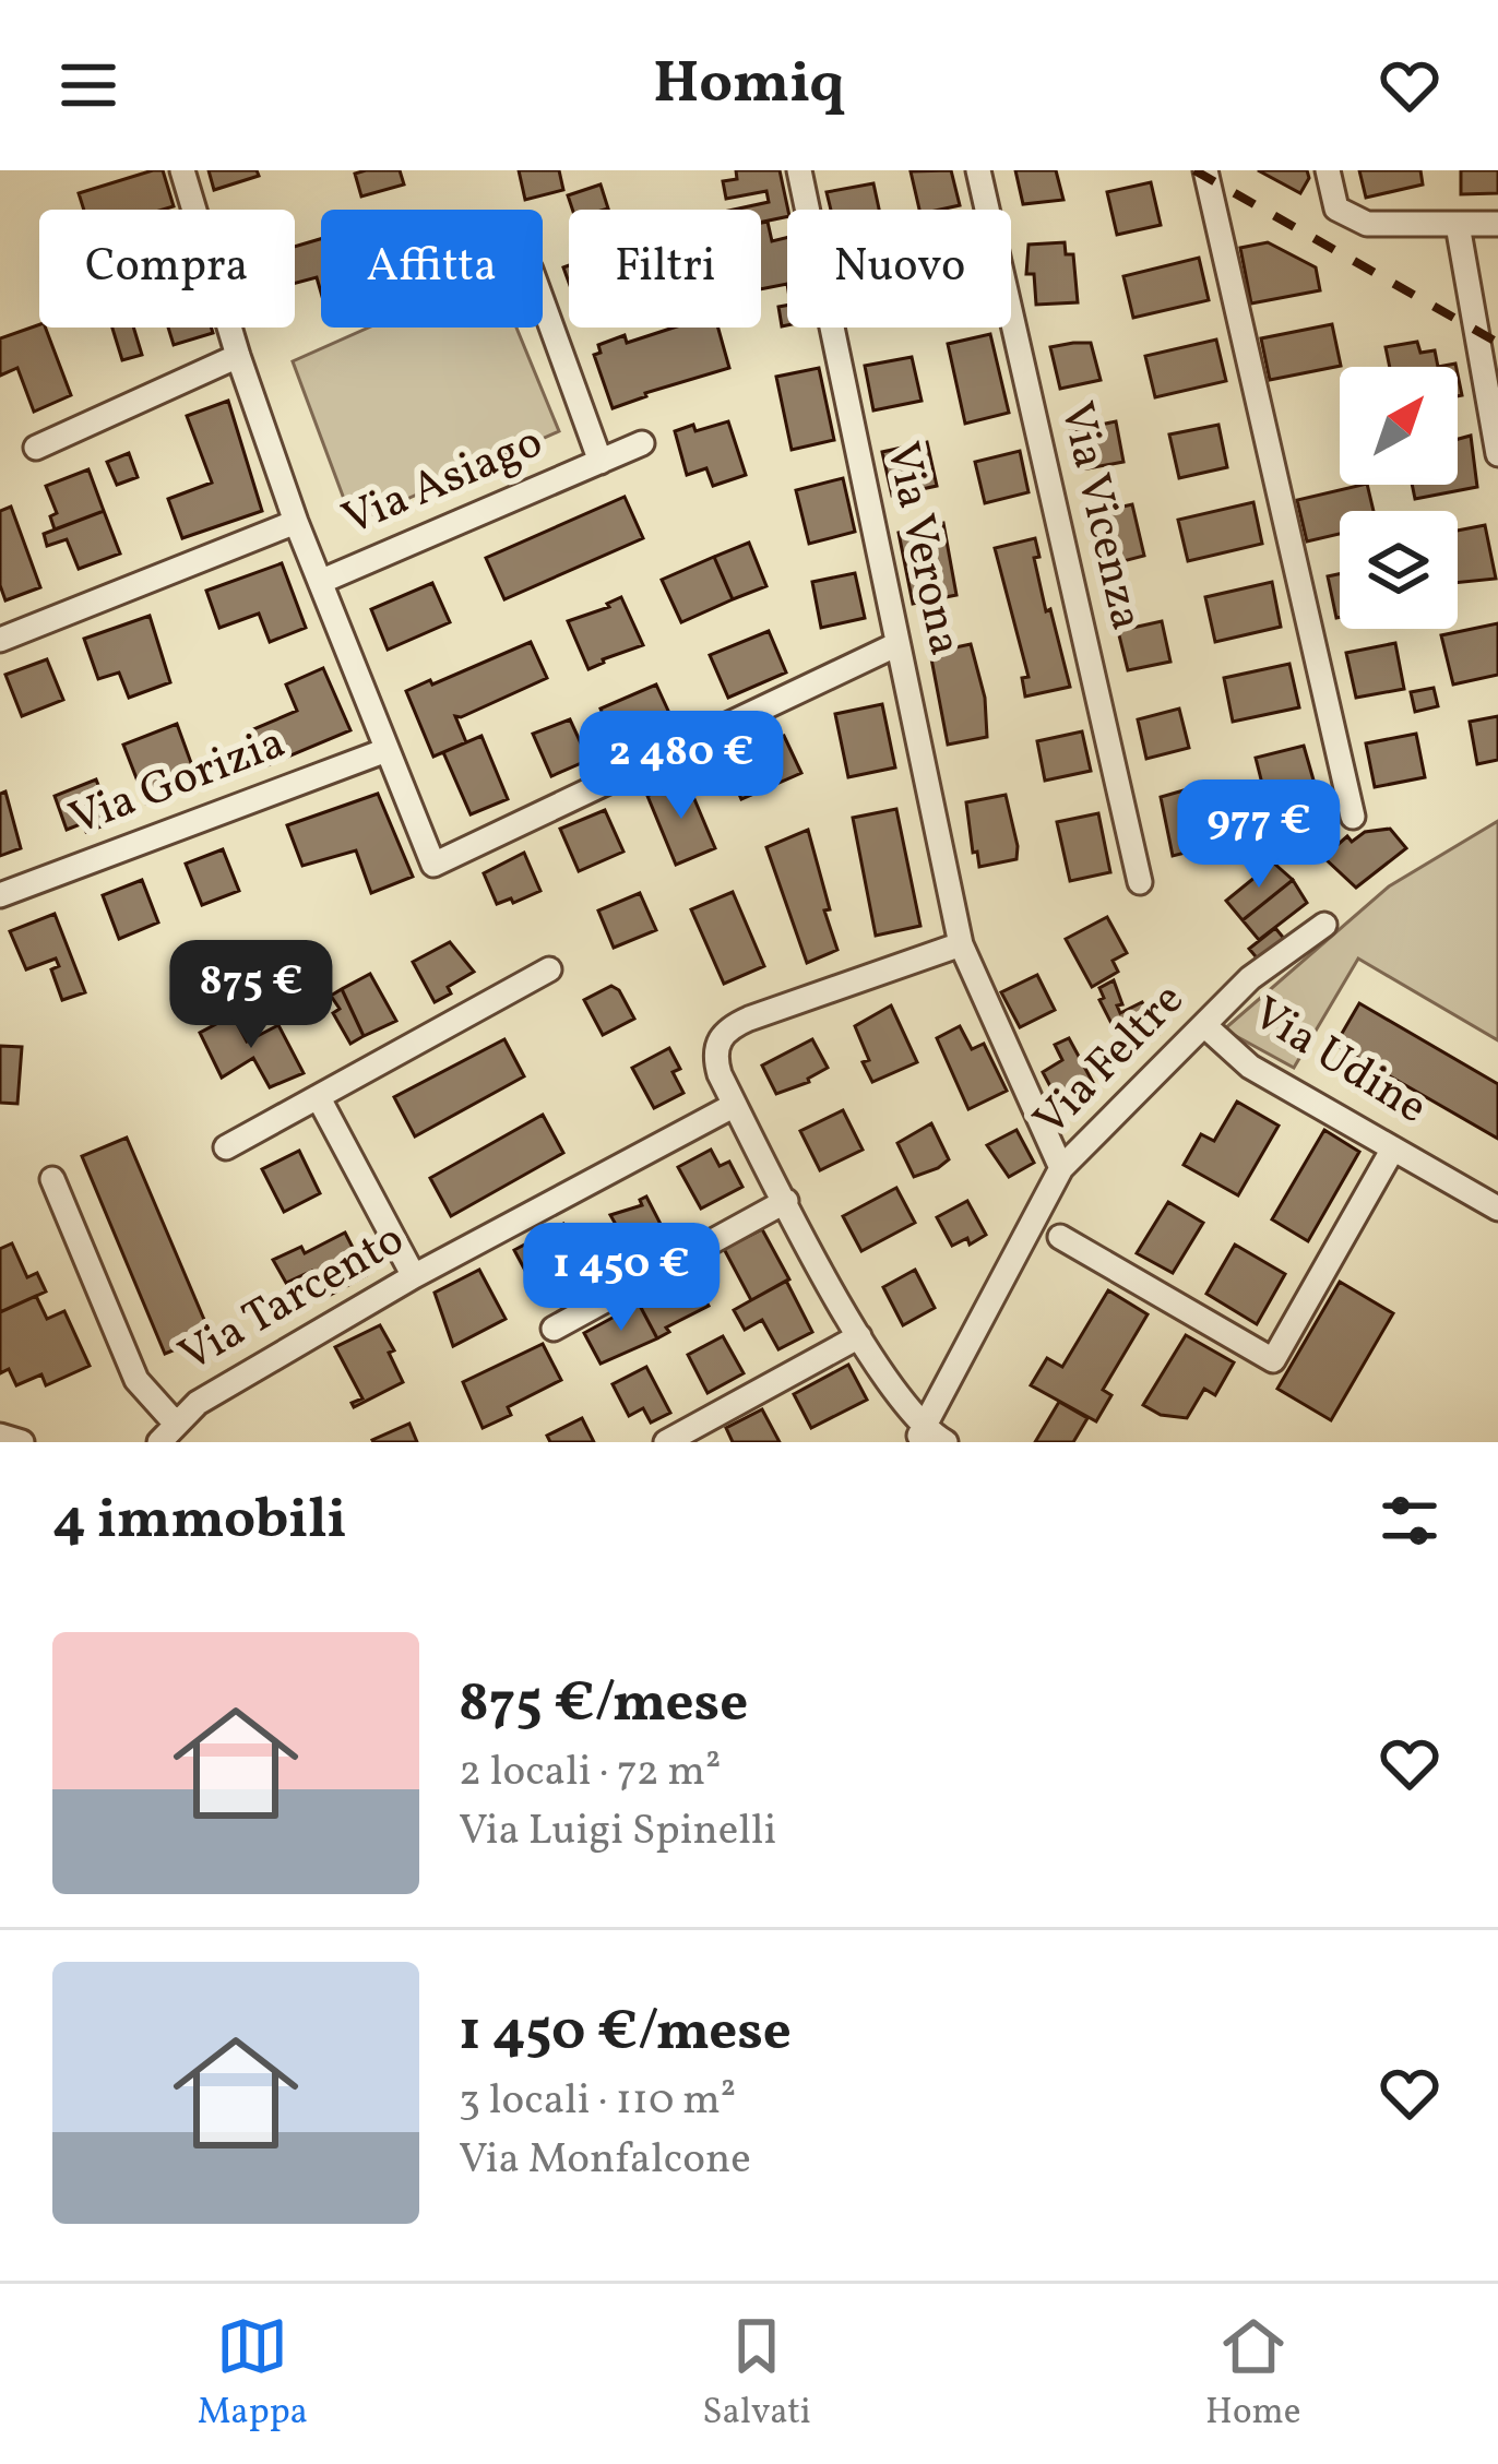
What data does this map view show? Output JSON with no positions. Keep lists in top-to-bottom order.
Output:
{
  "streets": {
    "street": [
      "Via Asiago",
      "Via Vicenza",
      "Via Verona",
      "Via Gorizia",
      "Via Feltre",
      "Via Udine",
      "Via Tarcento"
    ]
  },
  "crossings": [
    ["Via Asiago", "Via Verona"],
    ["Via Asiago", "Via Gorizia"],
    ["Via Verona", "Via Feltre"],
    ["Via Feltre", "Via Udine"]
  ],
  "north": "top right",
  "page": {
    "header": "Homiq",
    "chip": [
      "Compra",
      "Affitta",
      "Filtri",
      "Nuovo"
    ],
    "price": [
      "2 480 €",
      "977 €",
      "875 €",
      "1 450 €"
    ],
    "heading": "4 immobili",
    "list": [
      {
        "name": "875 €/mese",
        "note": "2 locali · 72 m² · Via Luigi Spinelli"
      },
      {
        "name": "1 450 €/mese",
        "note": "3 locali · 110 m² · Via Monfalcone"
      }
    ],
    "tabs": ["Mappa", "Salvati", "Home"]
  }
}
